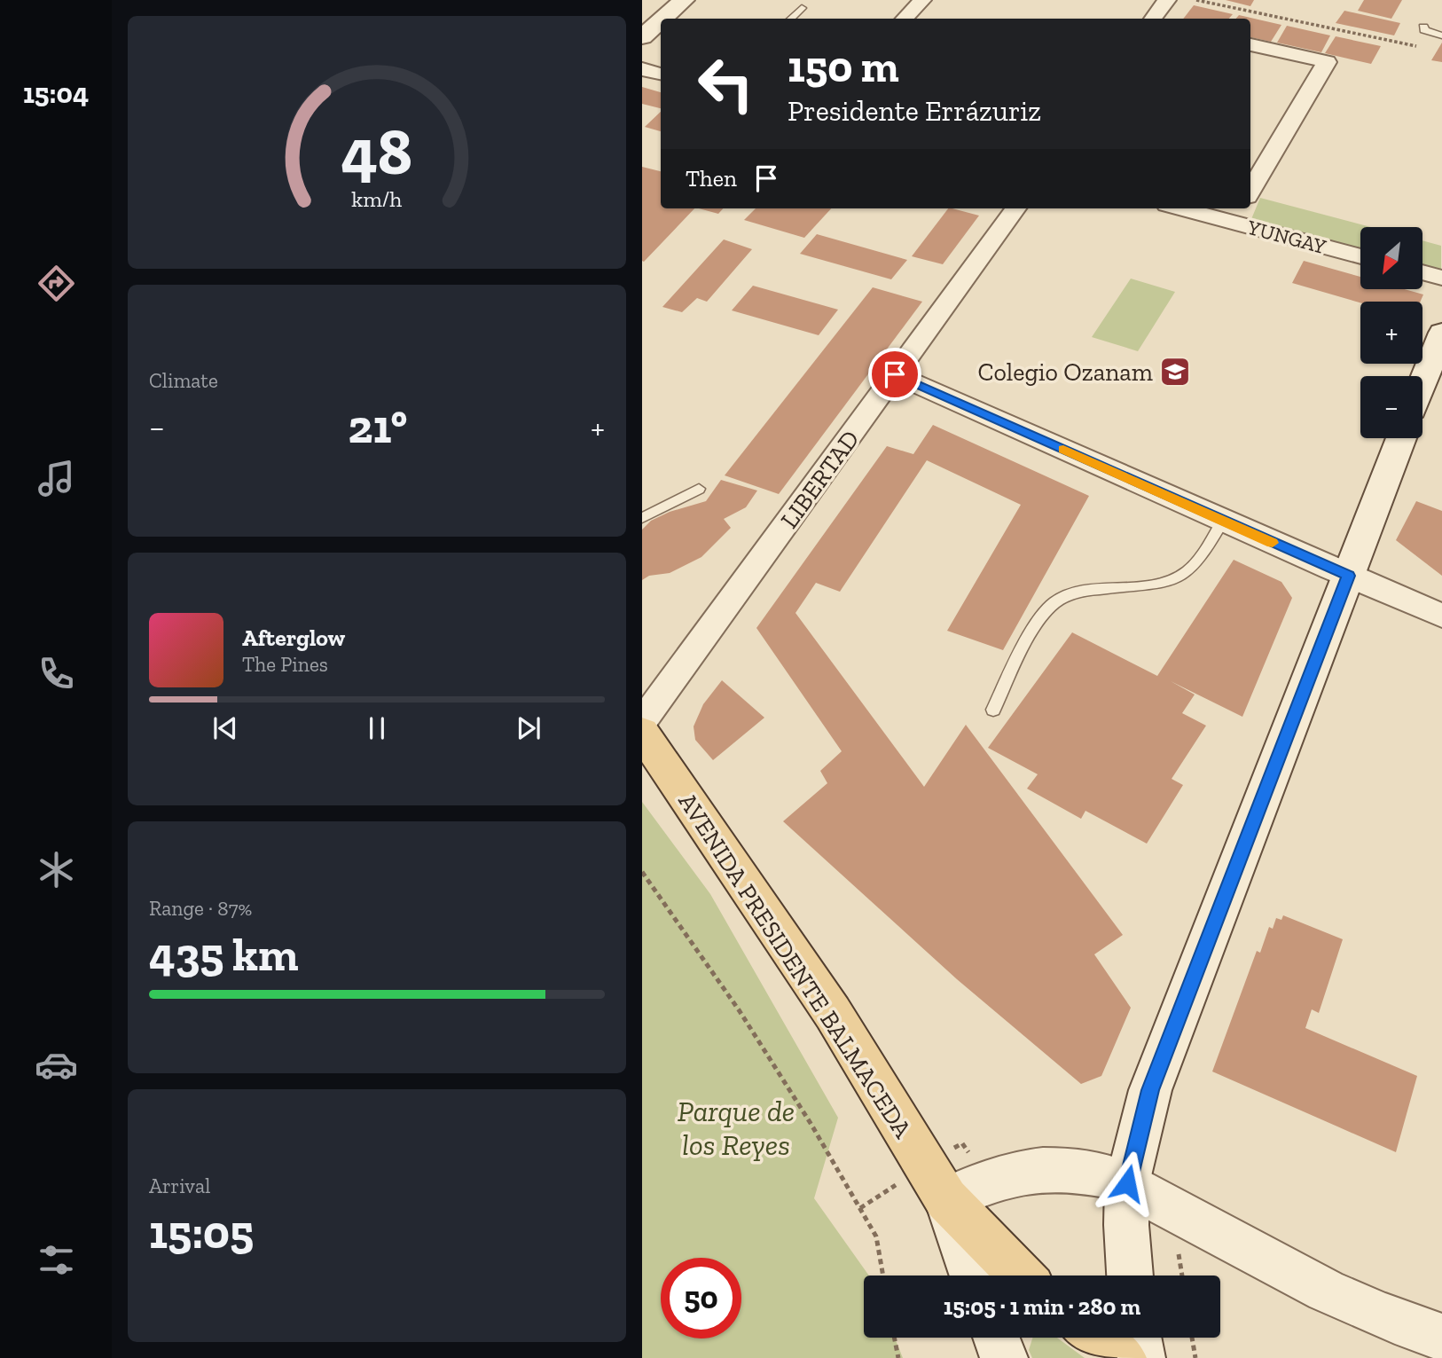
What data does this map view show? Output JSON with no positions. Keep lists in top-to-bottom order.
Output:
{
  "streets": {
    "main road": ["AVENIDA PRESIDENTE BALMACEDA"],
    "street": ["YUNGAY", "LIBERTAD"]
  },
  "parks": ["Parque de los Reyes"],
  "places": {
    "school or university": ["Colegio Ozanam"]
  },
  "north": "bottom left",
  "page": {
    "tabs": "15:04",
    "turn": ["150 m", "Presidente Errázuriz"],
    "then": "Then",
    "map_buttons": ["+", "−"],
    "tile": [
      "Climate",
      ["Range · 87%", "435 km"],
      ["Arrival", "15:05"]
    ],
    "heat": ["−", "21°", "+"],
    "song": ["Afterglow", "The Pines"],
    "limit": "50",
    "trip": "15:05 · 1 min · 280 m",
    "gauge": ["48", "km/h"]
  }
}
